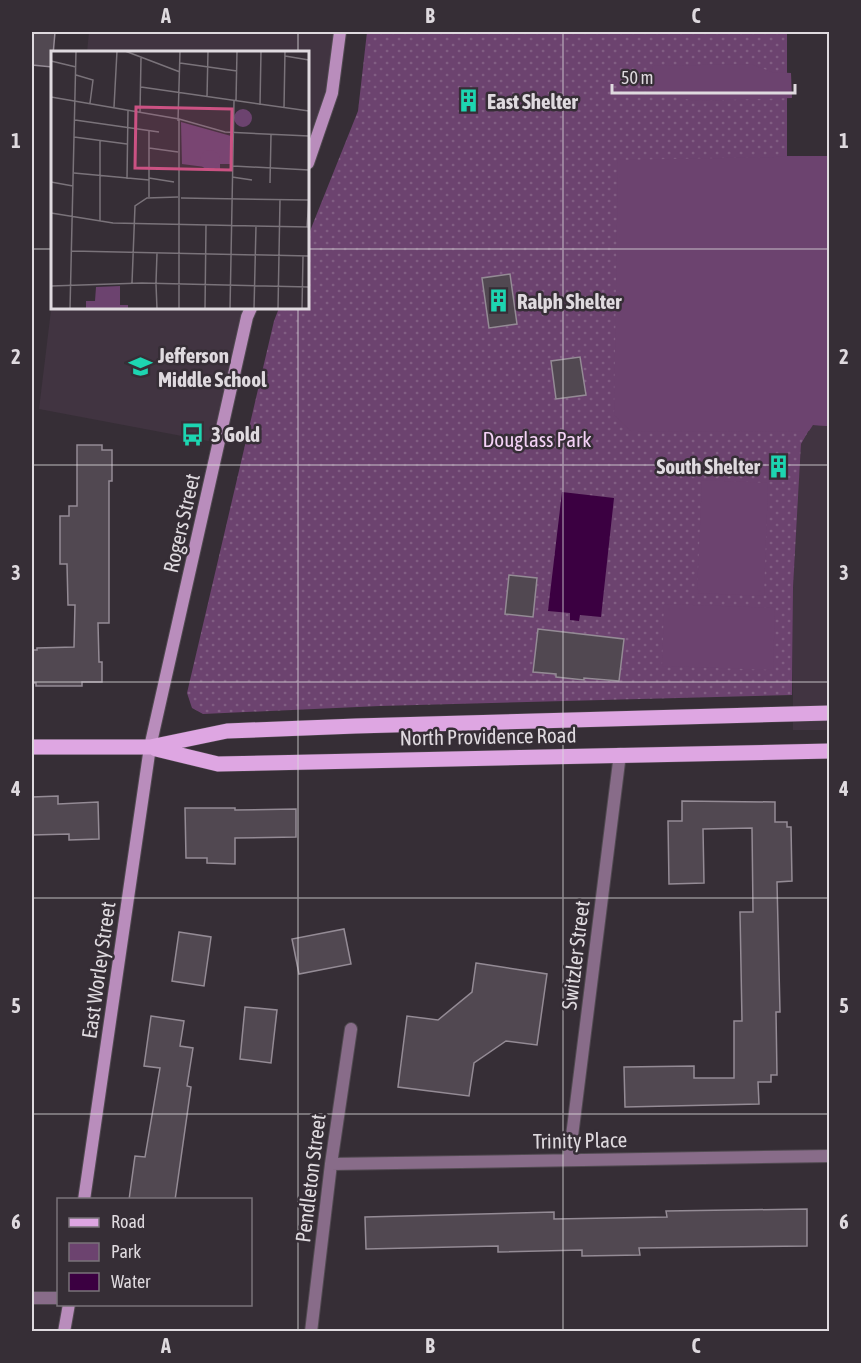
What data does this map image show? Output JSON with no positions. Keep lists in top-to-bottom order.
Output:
{
  "streets": {
    "main road": ["North Providence Road"],
    "street": [
      "Rogers Street",
      "Switzler Street",
      "East Worley Street",
      "Trinity Place",
      "Pendleton Street"
    ]
  },
  "crossings": [
    ["Rogers Street", "North Providence Road"],
    ["Rogers Street", "East Worley Street"],
    ["North Providence Road", "Switzler Street"],
    ["North Providence Road", "East Worley Street"],
    ["Switzler Street", "Trinity Place"],
    ["Trinity Place", "Pendleton Street"]
  ],
  "parks": ["Douglass Park"],
  "places": {
    "building": ["East Shelter", "Ralph Shelter", "South Shelter"],
    "school or university": ["Jefferson Middle School"],
    "bus stop": ["3 Gold"]
  },
  "legend": ["Road", "Park", "Water"],
  "scale_bar": "50 m",
  "grid": {
    "columns": ["A", "B", "C"],
    "rows": [
      "1",
      "2",
      "3",
      "4",
      "5",
      "6"
    ]
  }
}
